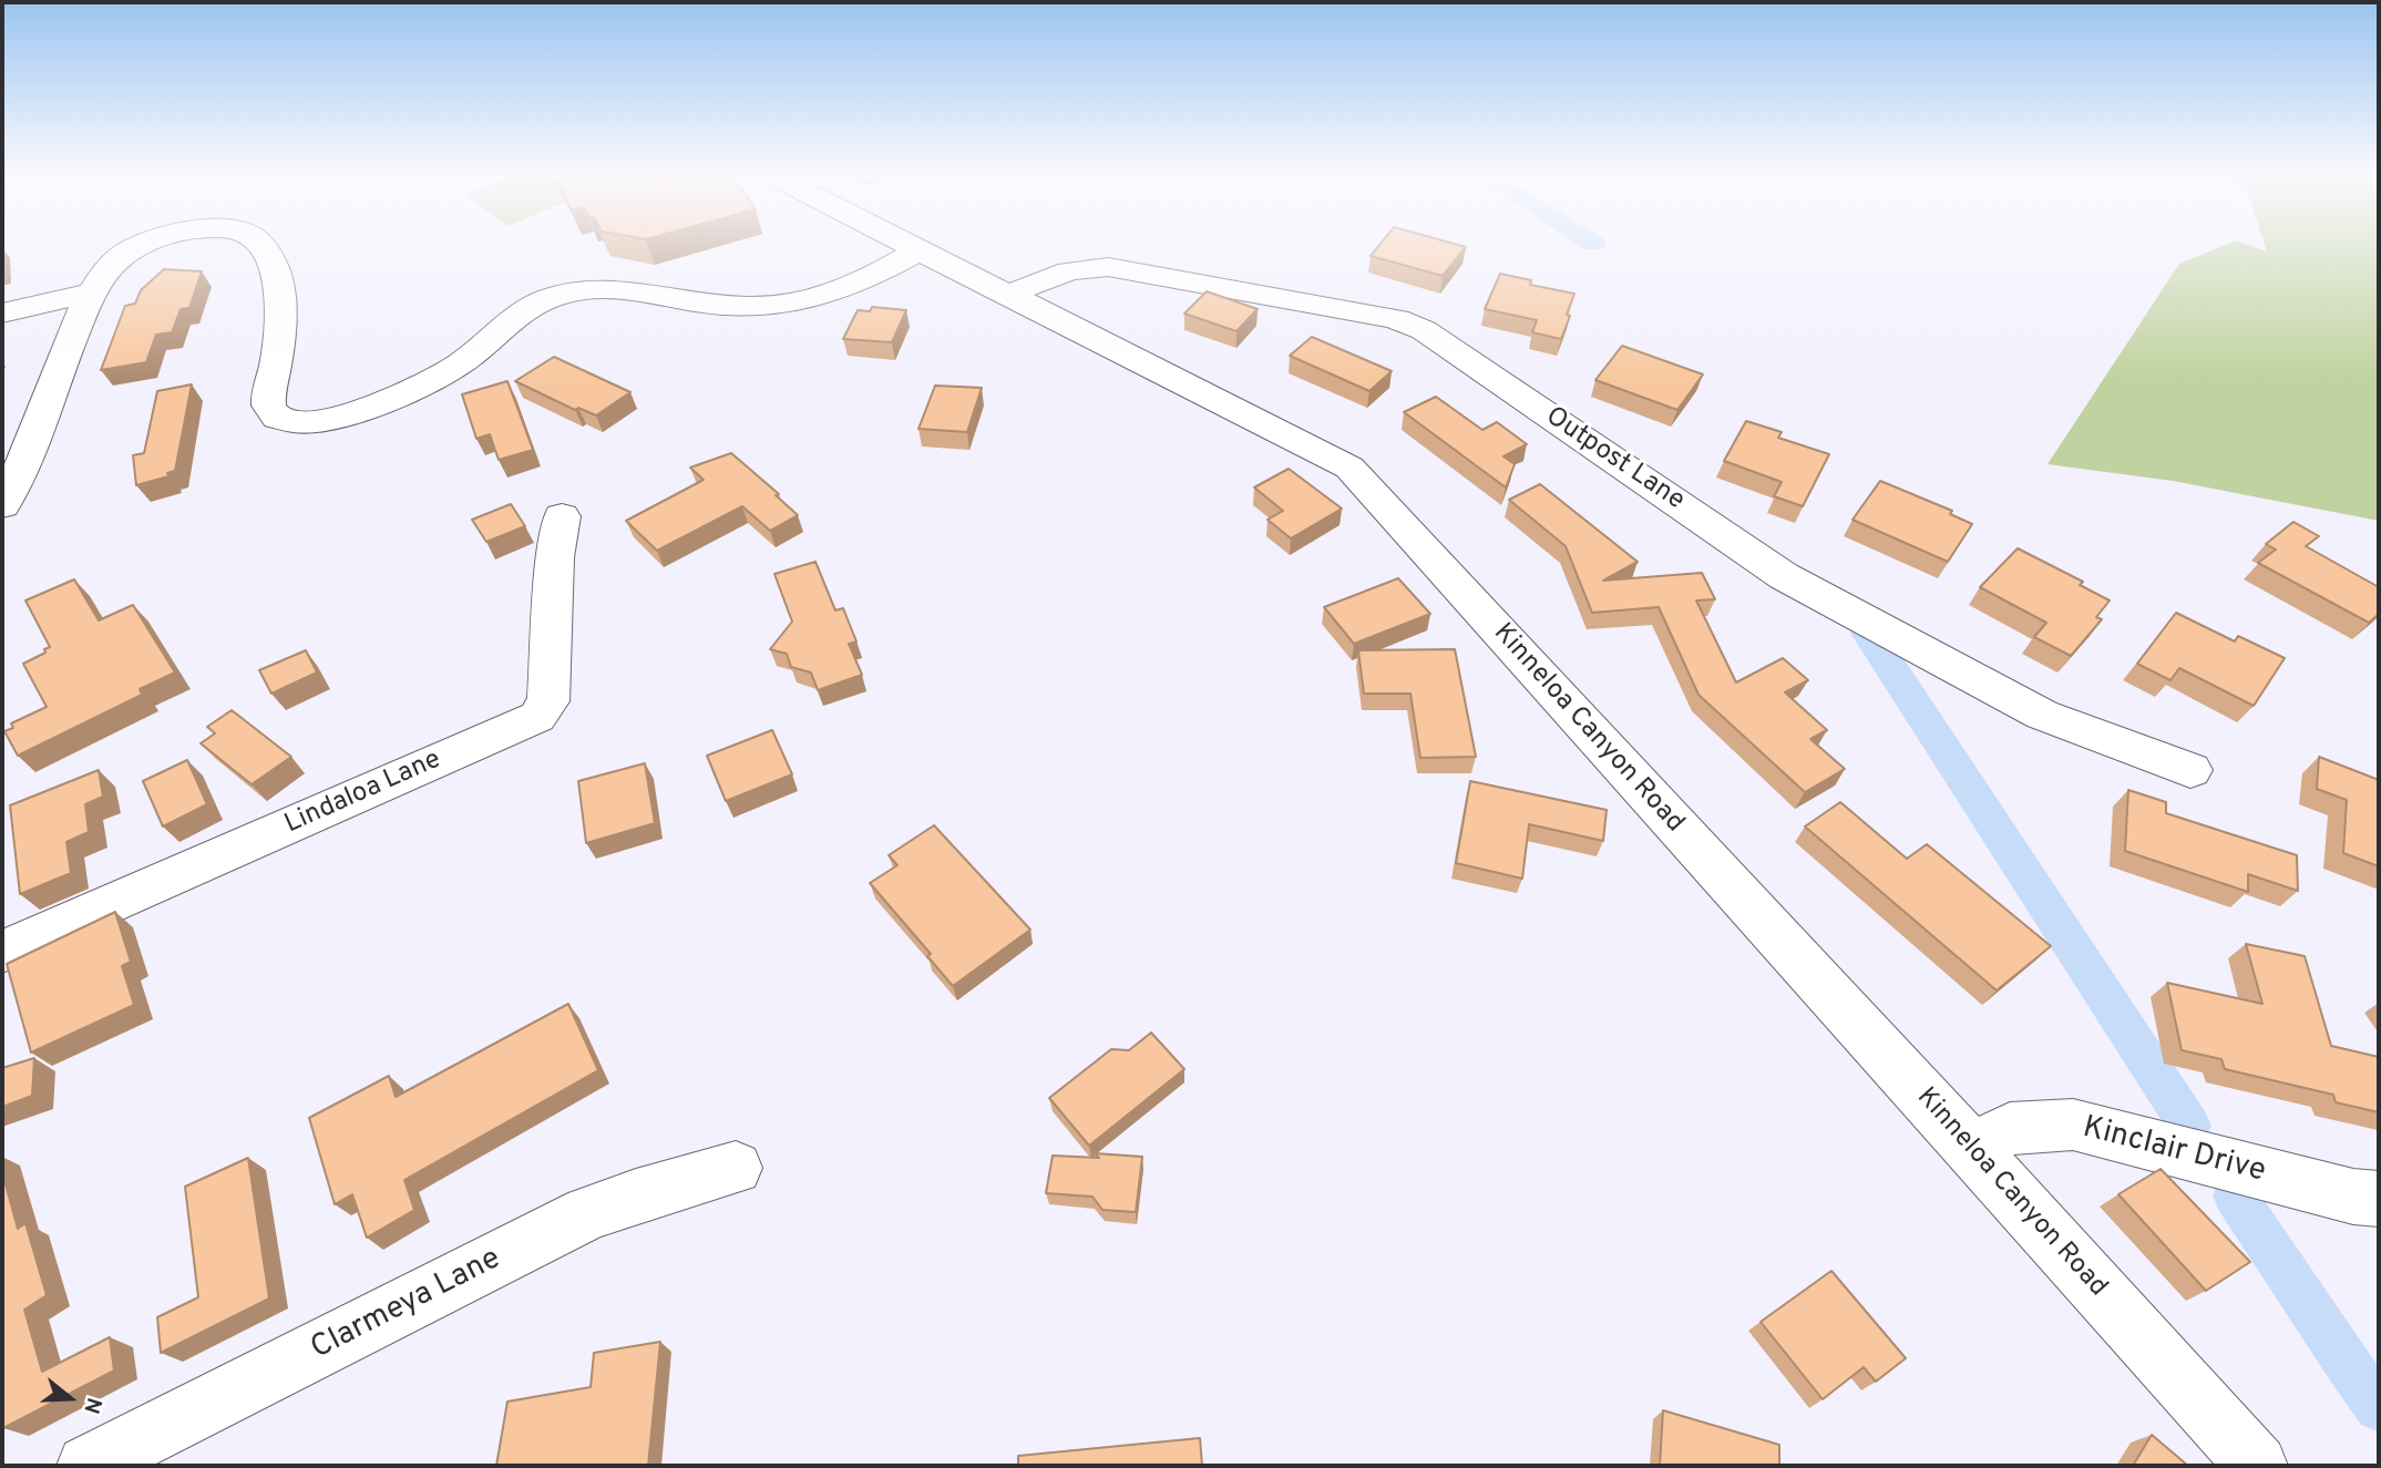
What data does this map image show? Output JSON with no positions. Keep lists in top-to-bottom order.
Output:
{
  "streets": {
    "street": [
      "Outpost Lane",
      "Kinneloa Canyon Road",
      "Lindaloa Lane",
      "Kinclair Drive",
      "Clarmeya Lane"
    ]
  },
  "crossings": [
    ["Outpost Lane", "Kinneloa Canyon Road"],
    ["Kinneloa Canyon Road", "Kinclair Drive"]
  ],
  "north": "right"
}
